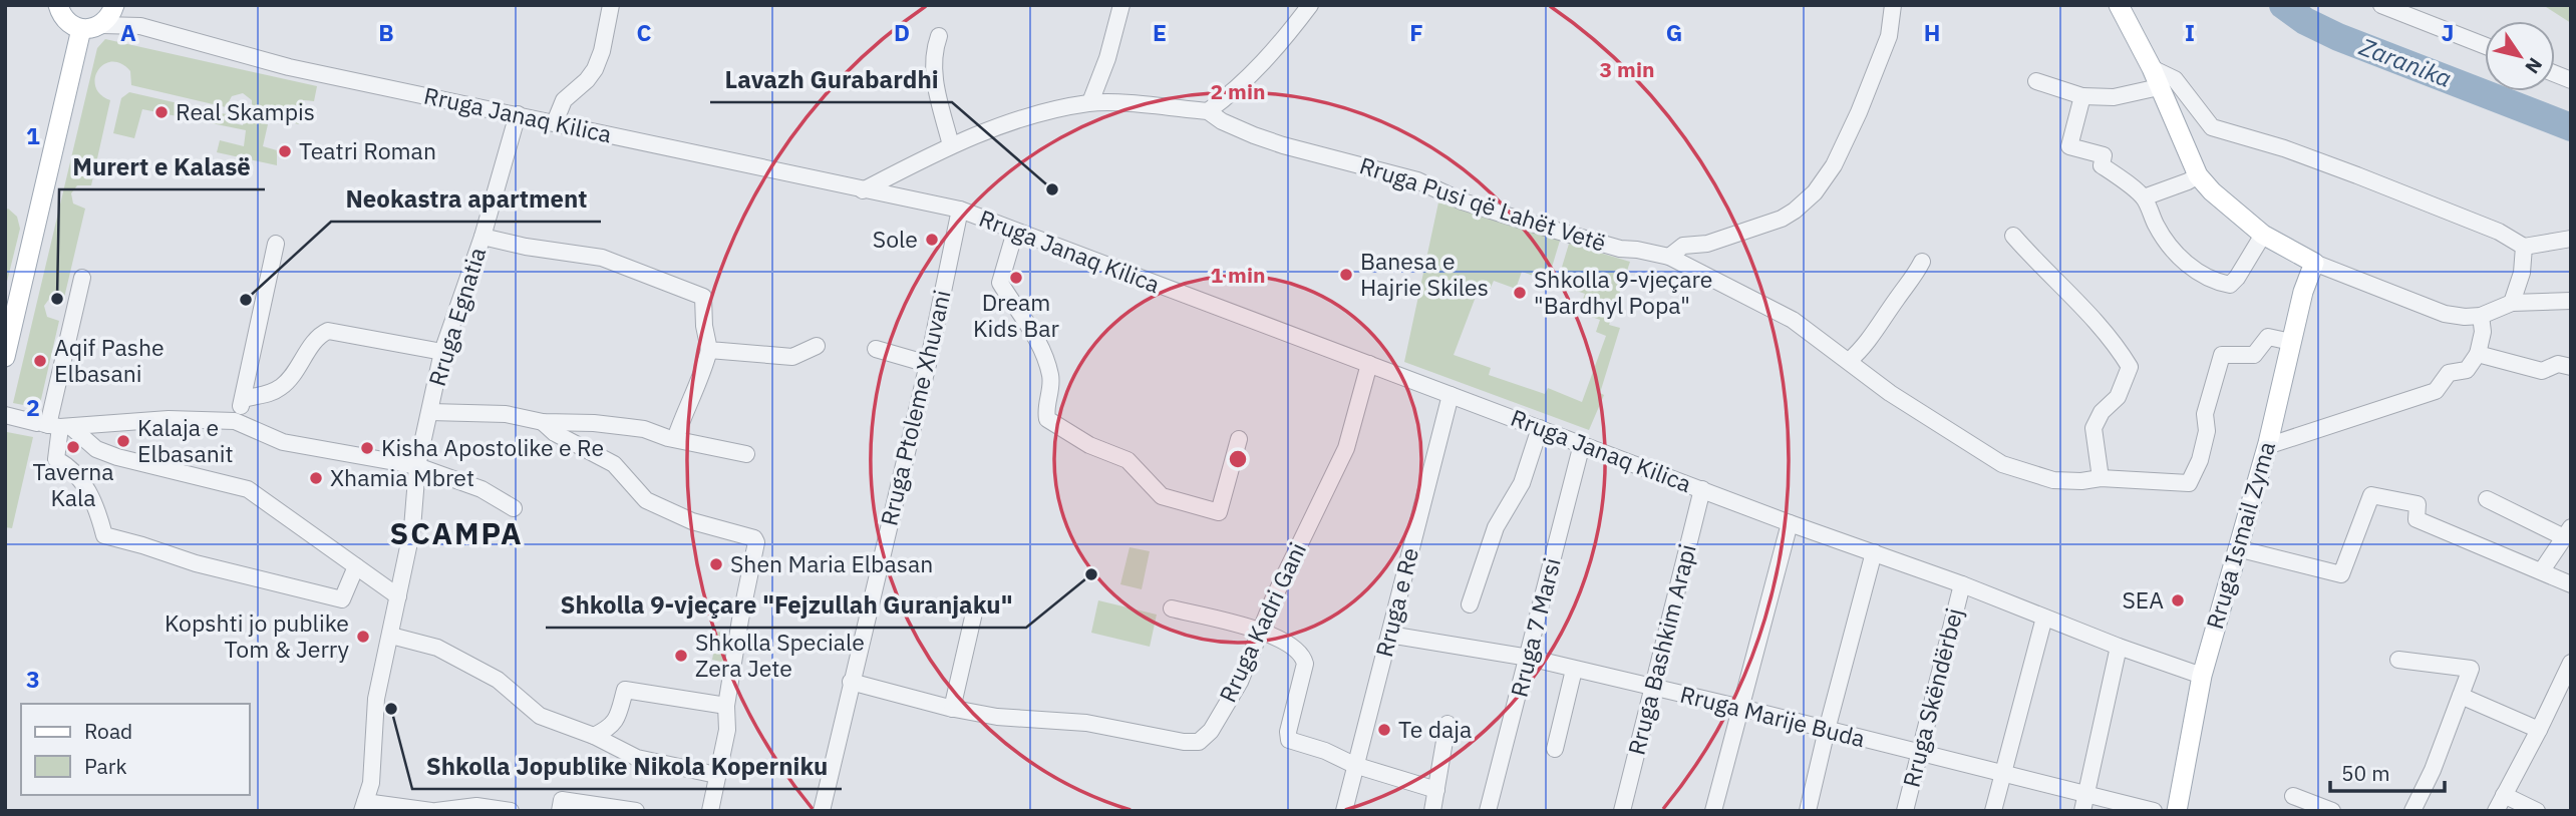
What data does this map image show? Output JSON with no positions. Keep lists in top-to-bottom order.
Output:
{
  "streets": {
    "main road": ["Rruga Ismail Zyma"],
    "street": [
      "Rruga Janaq Kilica",
      "Rruga Pusi që Lahët Vetë",
      "Rruga Egnatia",
      "Rruga Ptoleme Xhuvani",
      "Rruga e Re",
      "Rruga Kadri Gani",
      "Rruga 7 Marsi",
      "Rruga Bashkim Arapi",
      "Rruga Skëndërbej",
      "Rruga Marije Buda"
    ]
  },
  "crossings": [
    ["Rruga Janaq Kilica", "Rruga Pusi që Lahët Vetë"],
    ["Rruga Janaq Kilica", "Rruga Egnatia"],
    ["Rruga Janaq Kilica", "Rruga Ptoleme Xhuvani"],
    ["Rruga Janaq Kilica", "Rruga Ismail Zyma"],
    ["Rruga Janaq Kilica", "Rruga e Re"],
    ["Rruga Janaq Kilica", "Rruga Kadri Gani"],
    ["Rruga Janaq Kilica", "Rruga 7 Marsi"],
    ["Rruga Janaq Kilica", "Rruga Bashkim Arapi"],
    ["Rruga Janaq Kilica", "Rruga Skëndërbej"],
    ["Rruga Pusi që Lahët Vetë", "Rruga Ismail Zyma"],
    ["Rruga Ptoleme Xhuvani", "Rruga Kadri Gani"],
    ["Rruga e Re", "Rruga Marije Buda"],
    ["Rruga 7 Marsi", "Rruga Marije Buda"],
    ["Rruga Bashkim Arapi", "Rruga Marije Buda"],
    ["Rruga Skëndërbej", "Rruga Marije Buda"]
  ],
  "districts": ["SCAMPA"],
  "water": ["Zaranika"],
  "places": [
    "Real Skampis",
    "Teatri Roman",
    "Lavazh Gurabardhi",
    "Sole",
    "Banesa e Hajrie Skiles",
    "Dream Kids Bar",
    "Shkolla 9-vjeçare \"Bardhyl Popa\"",
    "Murert e Kalasë",
    "Neokastra apartment",
    "Aqif Pashe Elbasani",
    "Kalaja e Elbasanit",
    "Taverna Kala",
    "Kisha Apostolike e Re",
    "Xhamia Mbret",
    "Shen Maria Elbasan",
    "Shkolla 9-vjeçare \"Fejzullah Guranjaku\"",
    "SEA",
    "Kopshti jo publike Tom & Jerry",
    "Shkolla Speciale Zera Jete",
    "Shkolla Jopublike Nikola Koperniku",
    "Te daja"
  ],
  "legend": ["Road", "Park"],
  "scale_bar": "50 m",
  "north": "bottom right",
  "grid": {
    "columns": [
      "A",
      "B",
      "C",
      "D",
      "E",
      "F",
      "G",
      "H",
      "I",
      "J"
    ],
    "rows": ["1", "2", "3"]
  },
  "rings": ["3 min", "2 min", "1 min"]
}
